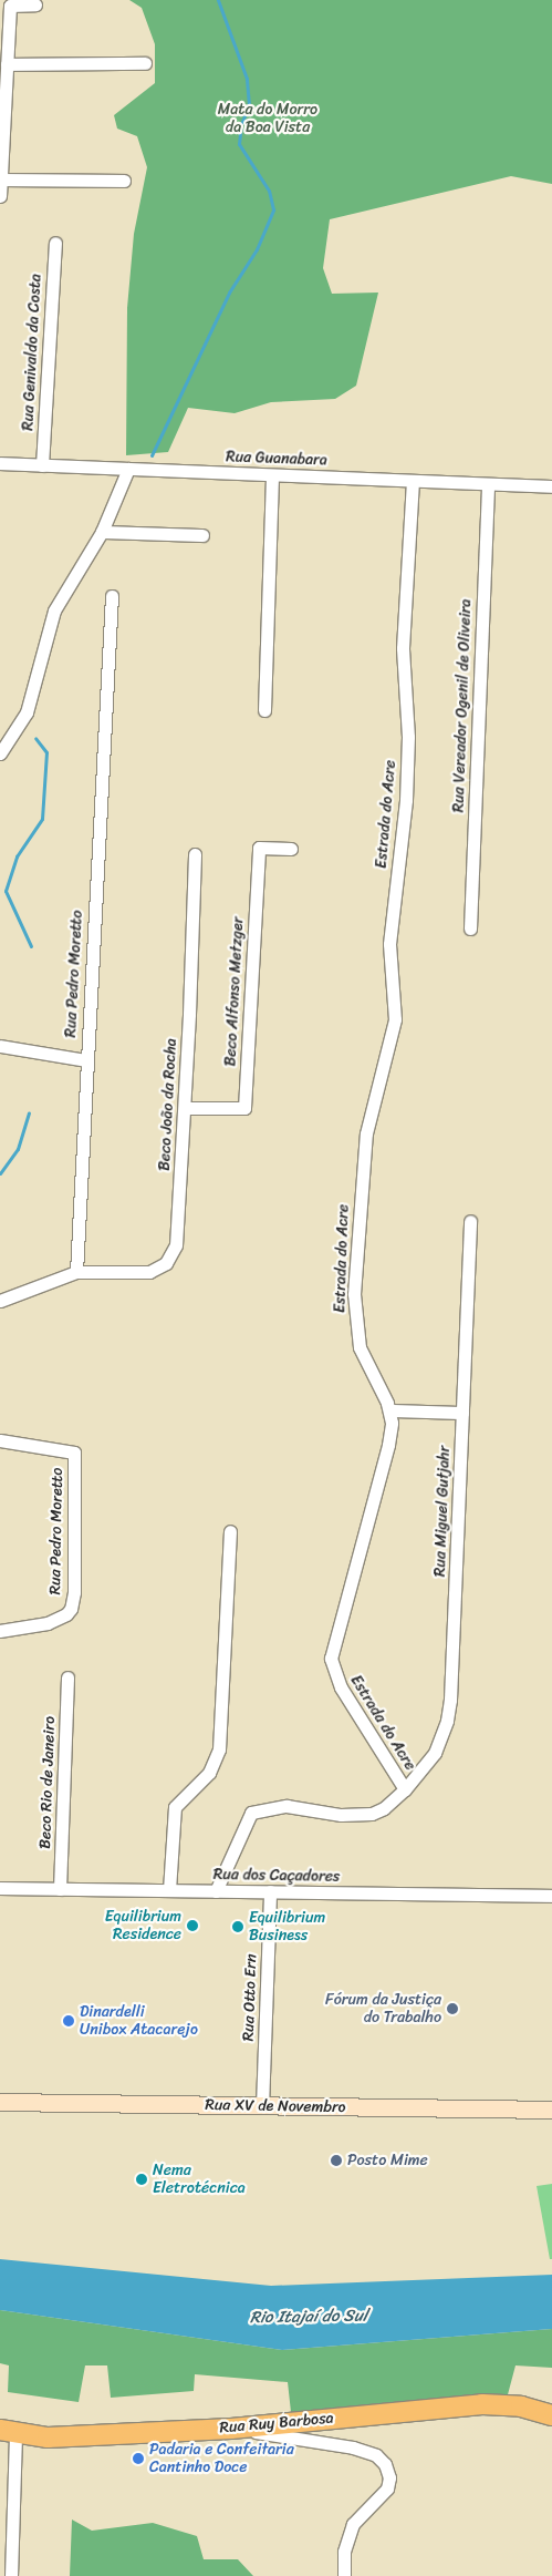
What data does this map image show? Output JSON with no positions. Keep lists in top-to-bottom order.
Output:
{
  "streets": {
    "main road": ["Rua XV de Novembro", "Rua Ruy Barbosa"],
    "street": [
      "Rua Genivaldo da Costa",
      "Rua Guanabara",
      "Rua Vereador Ogenil de Oliveira",
      "Estrada do Acre",
      "Rua Pedro Moretto",
      "Beco Alfonso Metzger",
      "Beco João da Rocha",
      "Rua Miguel Gutjahr",
      "Beco Rio de Janeiro",
      "Rua dos Caçadores",
      "Rua Otto Ern"
    ]
  },
  "crossings": [
    ["Rua Genivaldo da Costa", "Rua Guanabara"],
    ["Rua Guanabara", "Rua Vereador Ogenil de Oliveira"],
    ["Rua Guanabara", "Estrada do Acre"],
    ["Estrada do Acre", "Rua Miguel Gutjahr"],
    ["Estrada do Acre", "Rua dos Caçadores"],
    ["Rua Pedro Moretto", "Beco João da Rocha"],
    ["Beco Alfonso Metzger", "Beco João da Rocha"],
    ["Beco Rio de Janeiro", "Rua dos Caçadores"],
    ["Rua dos Caçadores", "Rua Otto Ern"],
    ["Rua Otto Ern", "Rua XV de Novembro"]
  ],
  "water": ["Rio Itajaí do Sul"],
  "parks": ["Mata do Morro da Boa Vista"],
  "places": [
    "Equilibrium Residence",
    "Equilibrium Business",
    "Fórum da Justiça do Trabalho",
    "Dinardelli Unibox Atacarejo",
    "Posto Mime",
    "Nema Eletrotécnica",
    "Padaria e Confeitaria Cantinho Doce"
  ]
}
